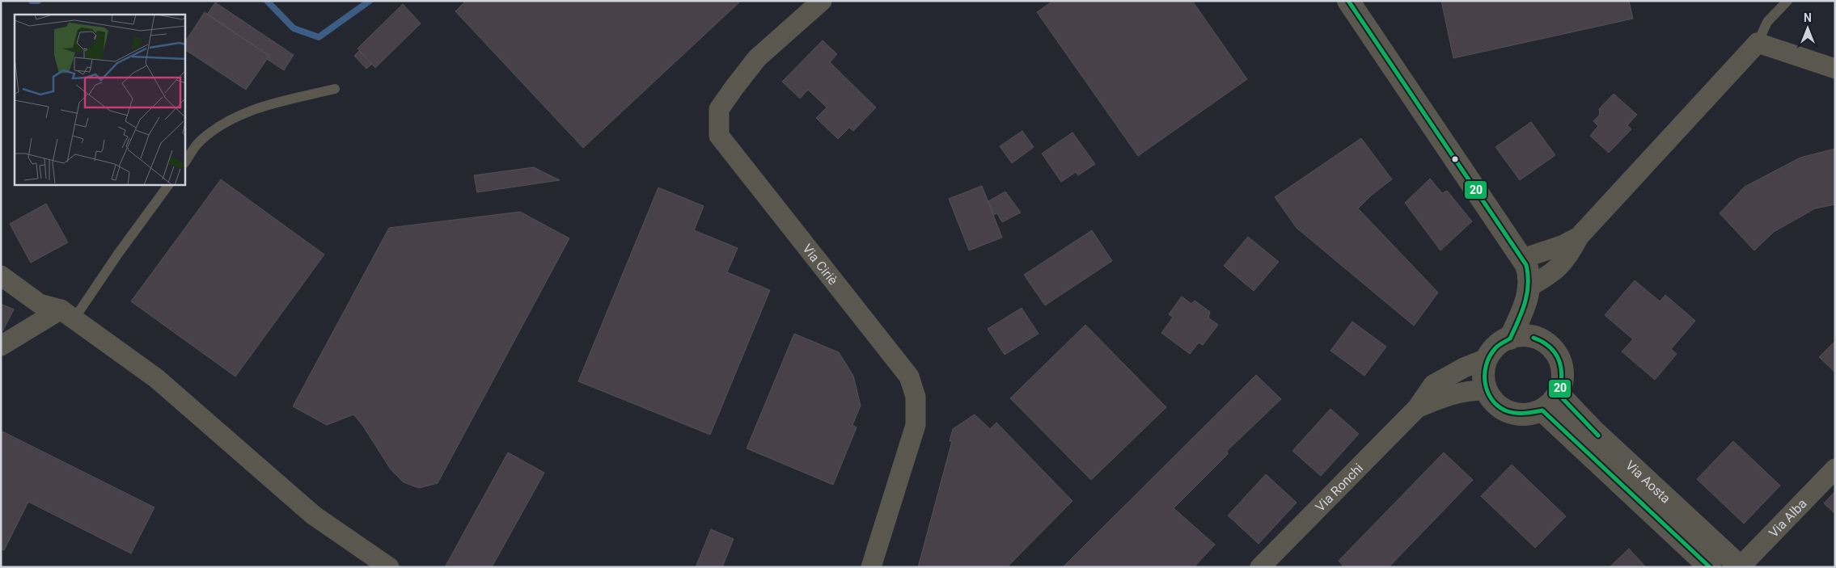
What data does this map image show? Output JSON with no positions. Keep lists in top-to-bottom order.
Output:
{
  "streets": {
    "street": [
      "Via Ciriè",
      "Via Aosta",
      "Via Ronchi",
      "Via Alba"
    ]
  },
  "crossings": [
    ["Via Aosta", "Via Ronchi"],
    ["Via Aosta", "Via Alba"]
  ],
  "lines": ["transit line 20"],
  "north": "top"
}
